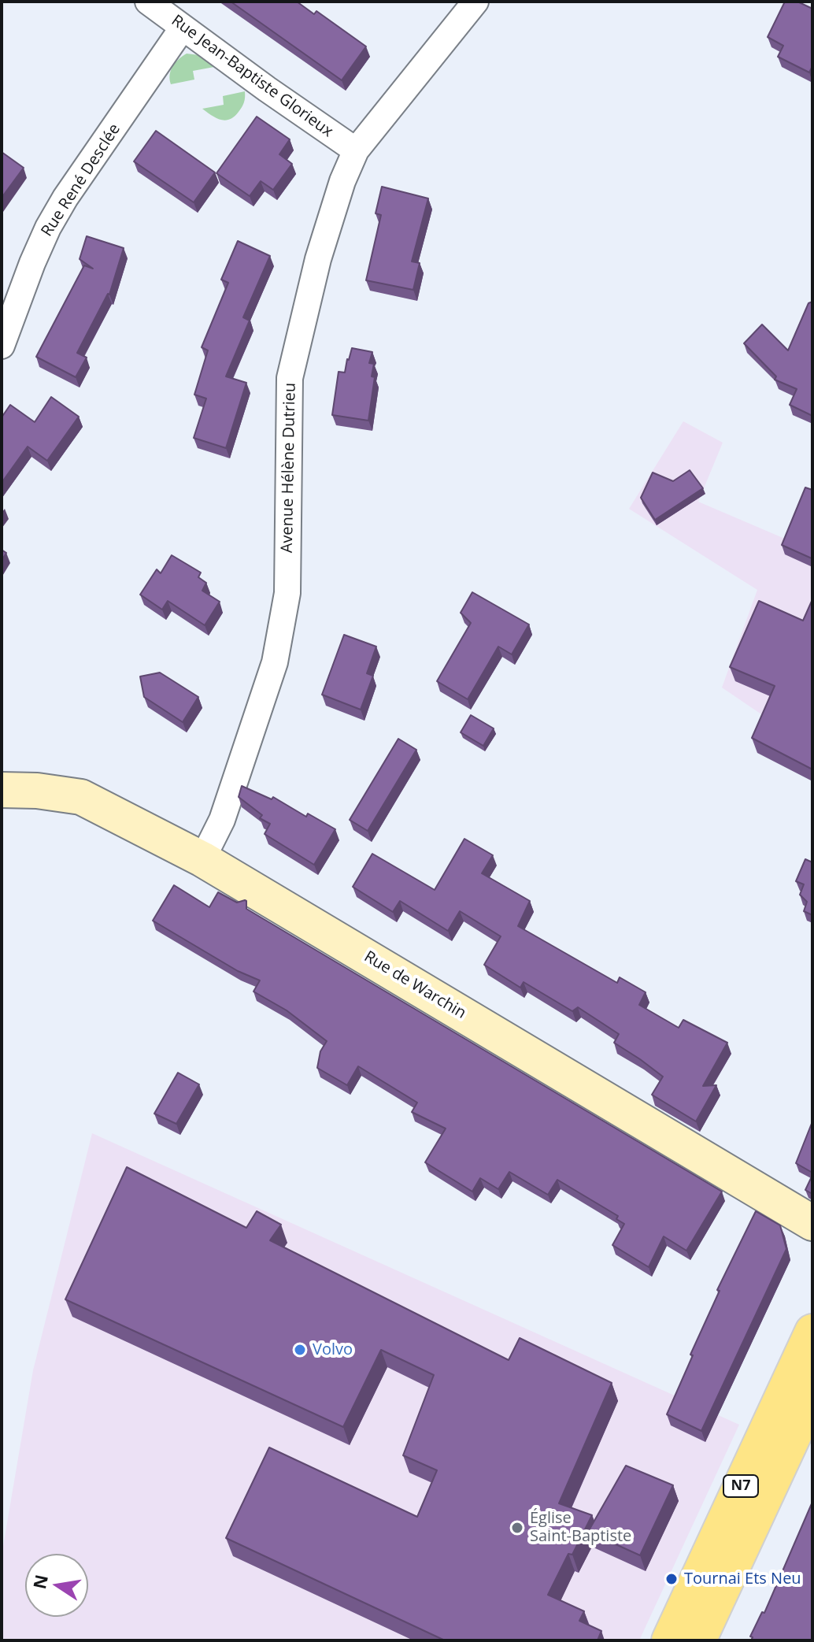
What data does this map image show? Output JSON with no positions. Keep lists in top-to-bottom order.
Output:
{
  "streets": {
    "main road": ["N7"],
    "street": [
      "Rue Jean-Baptiste Glorieux",
      "Rue René Desclée",
      "Avenue Hélène Dutrieu",
      "Rue de Warchin"
    ]
  },
  "crossings": [
    ["Rue Jean-Baptiste Glorieux", "Rue René Desclée"],
    ["Rue Jean-Baptiste Glorieux", "Avenue Hélène Dutrieu"],
    ["Avenue Hélène Dutrieu", "Rue de Warchin"]
  ],
  "places": ["Volvo", "Église Saint-Baptiste", "Tournai Ets Neu"],
  "north": "left"
}
